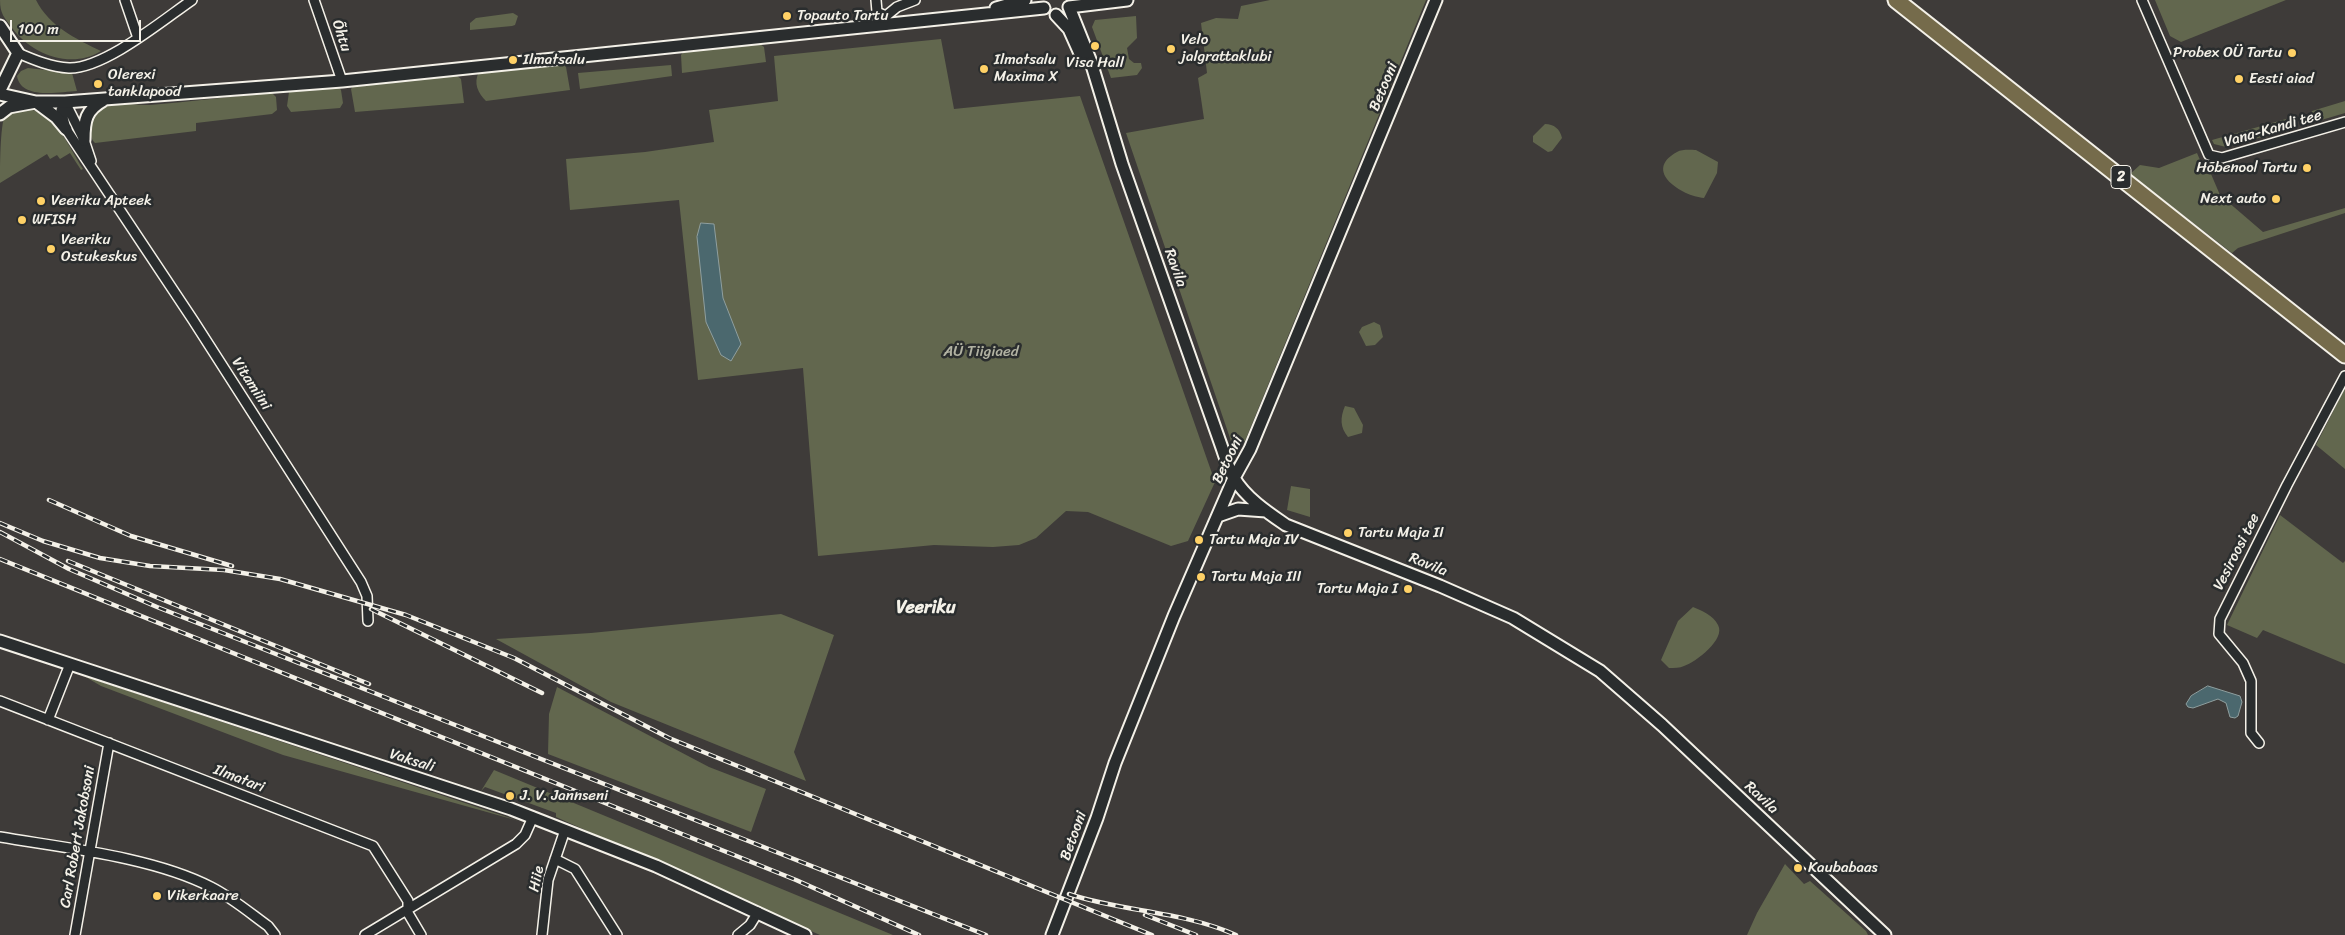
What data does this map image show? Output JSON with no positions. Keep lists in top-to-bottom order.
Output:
{
  "streets": {
    "highway": ["2"],
    "street": [
      "Õhtu",
      "Betooni",
      "Vana-Kandi tee",
      "Ravila",
      "Vitamiini",
      "Vesiroosi tee",
      "Vaksali",
      "Ilmatari",
      "Carl Robert Jakobsoni",
      "Hiie"
    ]
  },
  "crossings": [
    ["Betooni", "Ravila"],
    ["Vaksali", "Hiie"],
    ["Ilmatari", "Carl Robert Jakobsoni"]
  ],
  "districts": ["Veeriku"],
  "parks": ["AÜ Tiigiaed"],
  "places": [
    "Topauto Tartu",
    "Visa Hall",
    "Velo jalgrattaklubi",
    "Probex OÜ Tartu",
    "Ilmatsalu",
    "Ilmatsalu Maxima X",
    "Eesti aiad",
    "Olerexi tanklapood",
    "Hõbenool Tartu",
    "Next auto",
    "Veeriku Apteek",
    "WFISH",
    "Veeriku Ostukeskus",
    "Tartu Maja II",
    "Tartu Maja IV",
    "Tartu Maja III",
    "Tartu Maja I",
    "J. V. Jannseni",
    "Kaubabaas",
    "Vikerkaare"
  ],
  "scale_bar": "100 m"
}
